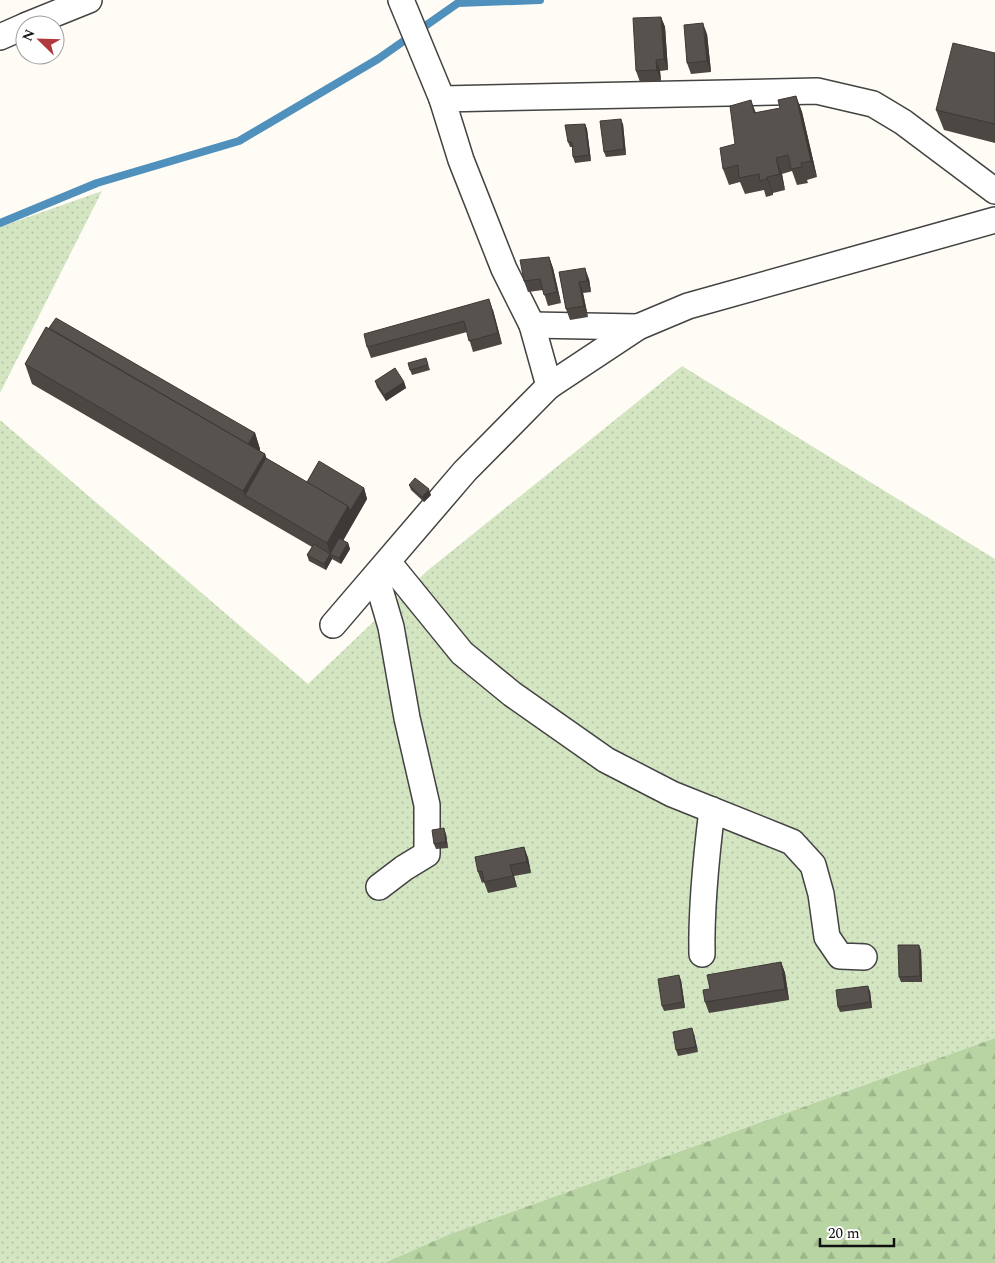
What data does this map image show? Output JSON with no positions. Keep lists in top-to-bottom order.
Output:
{
  "scale_bar": "20 m",
  "north": "top left"
}
